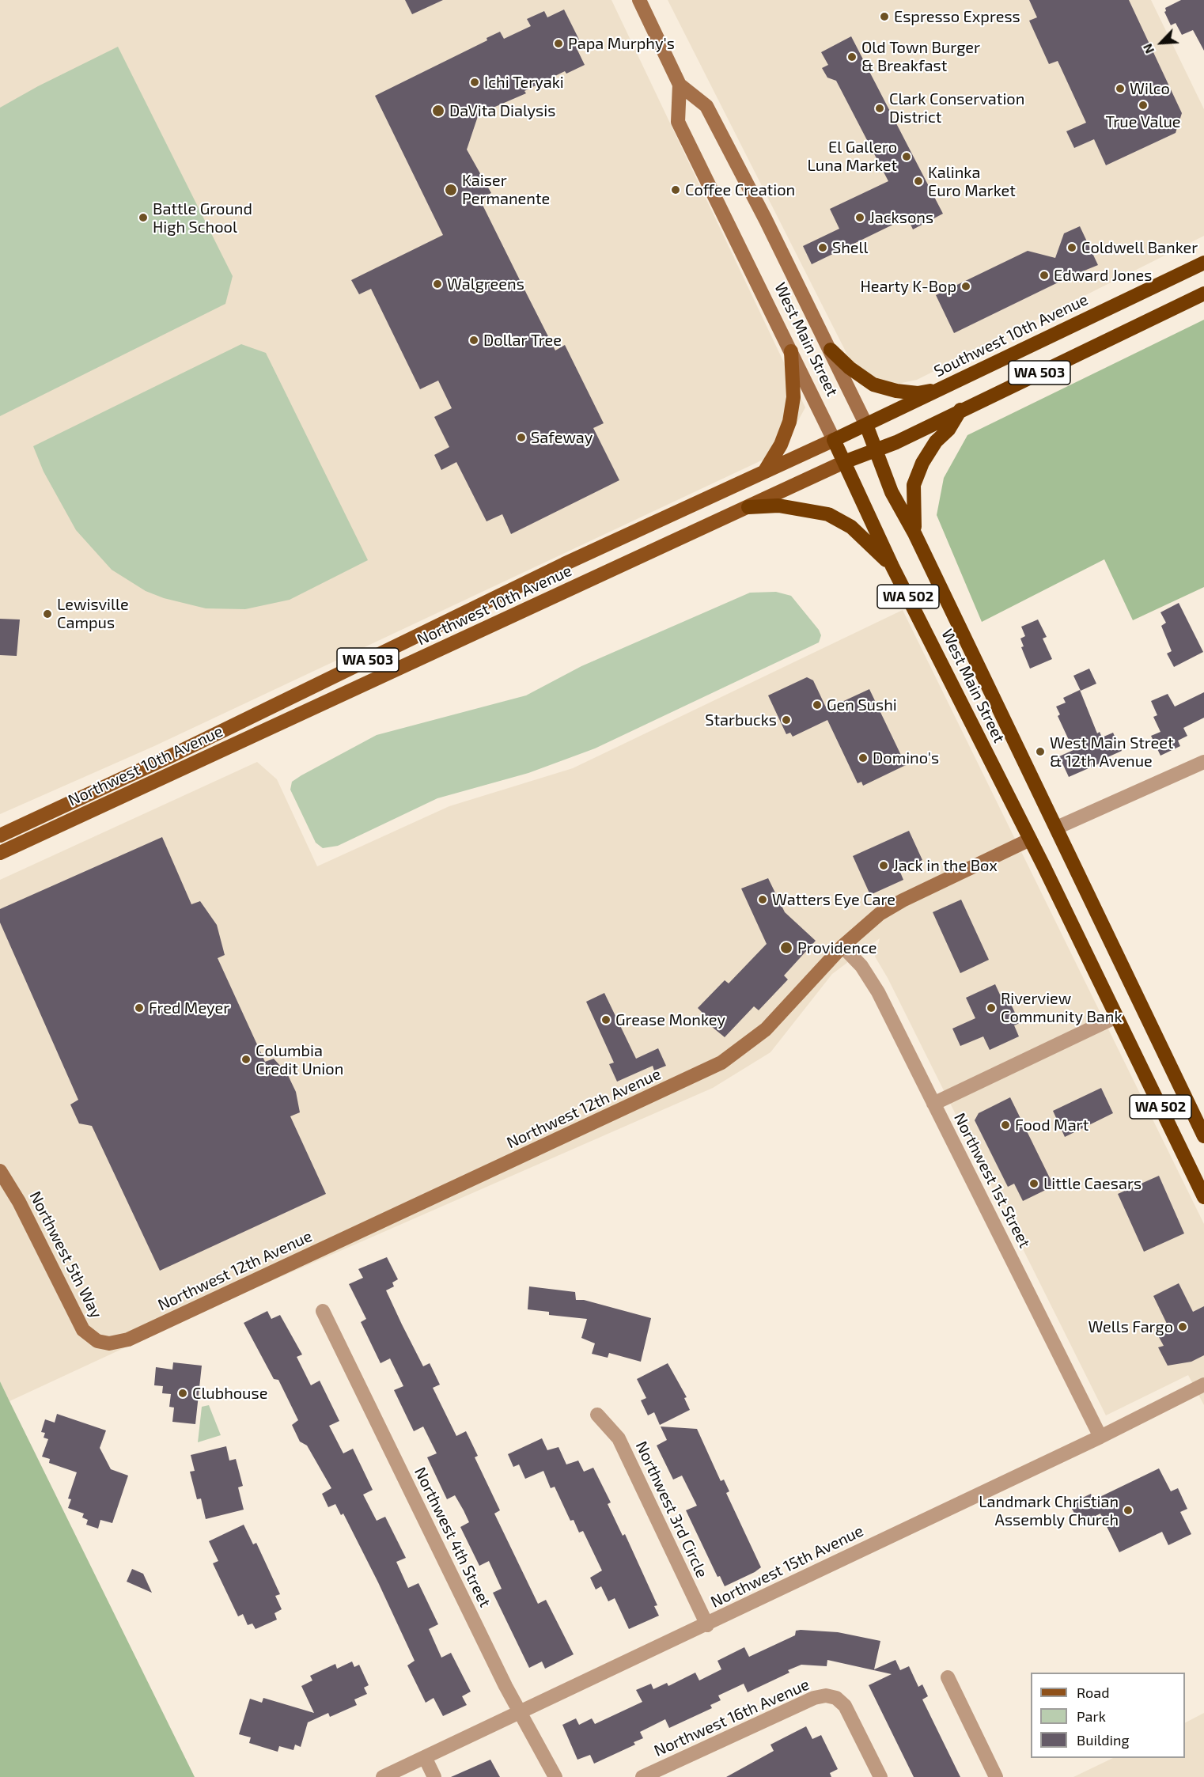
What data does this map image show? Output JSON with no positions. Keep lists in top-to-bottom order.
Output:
{
  "streets": {
    "highway": [
      "Southwest 10th Avenue",
      "West Main Street",
      "WA 503",
      "WA 502",
      "Northwest 10th Avenue"
    ],
    "street": [
      "Northwest 12th Avenue",
      "Northwest 1st Street",
      "Northwest 5th Way",
      "Northwest 3rd Circle",
      "Northwest 4th Street",
      "Northwest 15th Avenue",
      "Northwest 16th Avenue"
    ]
  },
  "crossings": [
    ["Southwest 10th Avenue", "West Main Street"],
    ["Southwest 10th Avenue", "Northwest 10th Avenue"],
    ["West Main Street", "WA 503"],
    ["West Main Street", "Northwest 10th Avenue"],
    ["West Main Street", "Northwest 12th Avenue"],
    ["WA 503", "Northwest 10th Avenue"],
    ["Northwest 12th Avenue", "Northwest 1st Street"],
    ["Northwest 12th Avenue", "Northwest 5th Way"],
    ["Northwest 1st Street", "Northwest 15th Avenue"],
    ["Northwest 3rd Circle", "Northwest 15th Avenue"],
    ["Northwest 4th Street", "Northwest 15th Avenue"]
  ],
  "places": [
    "Espresso Express",
    "Papa Murphy's",
    "Old Town Burger & Breakfast",
    "Ichi Teryaki",
    "Wilco",
    "True Value",
    "Clark Conservation District",
    "DaVita Dialysis",
    "El Gallero Luna Market",
    "Kalinka Euro Market",
    "Kaiser Permanente",
    "Coffee Creation",
    "Battle Ground High School",
    "Jacksons",
    "Shell",
    "Coldwell Banker",
    "Edward Jones",
    "Walgreens",
    "Hearty K-Bop",
    "Dollar Tree",
    "Safeway",
    "Lewisville Campus",
    "Gen Sushi",
    "Starbucks",
    "West Main Street & 12th Avenue",
    "Domino's",
    "Jack in the Box",
    "Watters Eye Care",
    "Providence",
    "Fred Meyer",
    "Riverview Community Bank",
    "Grease Monkey",
    "Columbia Credit Union",
    "Food Mart",
    "Little Caesars",
    "Wells Fargo",
    "Clubhouse",
    "Landmark Christian Assembly Church"
  ],
  "legend": ["Road", "Park", "Building"],
  "north": "bottom left"
}
